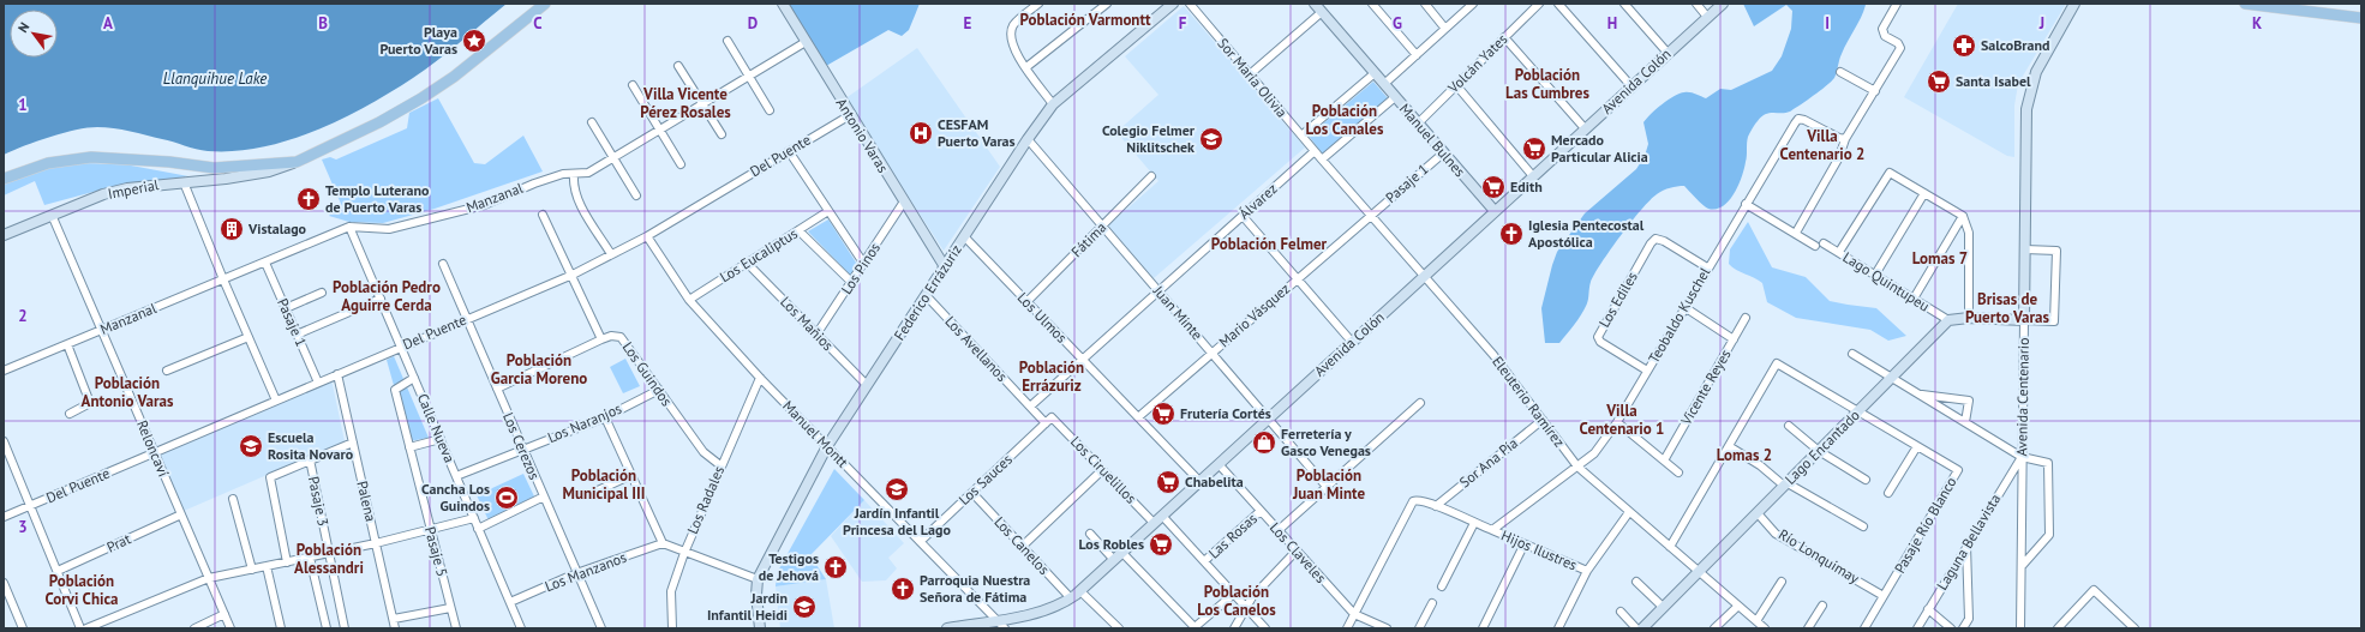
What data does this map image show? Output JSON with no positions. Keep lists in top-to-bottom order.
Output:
{
  "streets": {
    "street": [
      "Volcán Yates",
      "Sor María Olivia",
      "Avenida Colón",
      "Antonio Varas",
      "Manuel Bulnes",
      "Del Puente",
      "Pasaje 1",
      "Imperial",
      "Manzanal",
      "Álvarez",
      "Fátima",
      "Los Eucaliptus",
      "Los Pinos",
      "Lago Quintupeu",
      "Federico Errázuriz",
      "Los Ediles",
      "Juan Minte",
      "Mario Vásquez",
      "Teobaldo Kuschel",
      "Los Ulmos",
      "Los Mañios",
      "Los Avellanos",
      "Los Guindos",
      "Vicente Reyes",
      "Avenida Centenario",
      "Eleuterio Ramírez",
      "Los Naranjos",
      "Calle Nueva",
      "Manuel Montt",
      "Los Cerezos",
      "Lago Encantado",
      "Reloncaví",
      "Sor Ana Pía",
      "Los Ciruelillos",
      "Los Sauces",
      "Los Radales",
      "Pasaje 3",
      "Palena",
      "Pasaje Río Blanco",
      "Las Rosas",
      "Laguna Bellavista",
      "Prat",
      "Los Canelos",
      "Hijos Ilustres",
      "Pasaje 5",
      "Los Claveles",
      "Río Lonquimay",
      "Los Manzanos"
    ]
  },
  "crossings": [
    ["Volcán Yates", "Manuel Bulnes"],
    ["Sor María Olivia", "Álvarez"],
    ["Sor María Olivia", "Eleuterio Ramírez"],
    ["Avenida Colón", "Manuel Bulnes"],
    ["Avenida Colón", "Juan Minte"],
    ["Avenida Colón", "Los Ulmos"],
    ["Avenida Colón", "Eleuterio Ramírez"],
    ["Avenida Colón", "Manuel Montt"],
    ["Avenida Colón", "Los Ciruelillos"],
    ["Avenida Colón", "Los Canelos"],
    ["Avenida Colón", "Los Claveles"],
    ["Antonio Varas", "Del Puente"],
    ["Antonio Varas", "Manzanal"],
    ["Antonio Varas", "Los Pinos"],
    ["Antonio Varas", "Federico Errázuriz"],
    ["Manuel Bulnes", "Pasaje 1"],
    ["Del Puente", "Pasaje 1"],
    ["Del Puente", "Los Guindos"],
    ["Del Puente", "Calle Nueva"],
    ["Del Puente", "Manuel Montt"],
    ["Del Puente", "Los Cerezos"],
    ["Del Puente", "Reloncaví"],
    ["Del Puente", "Palena"],
    ["Pasaje 1", "Manzanal"],
    ["Pasaje 1", "Mario Vásquez"],
    ["Pasaje 1", "Eleuterio Ramírez"],
    ["Imperial", "Reloncaví"],
    ["Manzanal", "Calle Nueva"],
    ["Manzanal", "Reloncaví"],
    ["Álvarez", "Juan Minte"],
    ["Álvarez", "Los Ulmos"],
    ["Álvarez", "Los Avellanos"],
    ["Álvarez", "Eleuterio Ramírez"],
    ["Fátima", "Juan Minte"],
    ["Fátima", "Los Ulmos"],
    ["Los Eucaliptus", "Los Mañios"],
    ["Los Eucaliptus", "Manuel Montt"],
    ["Los Pinos", "Los Mañios"],
    ["Lago Quintupeu", "Lago Encantado"],
    ["Federico Errázuriz", "Juan Minte"],
    ["Federico Errázuriz", "Los Ulmos"],
    ["Federico Errázuriz", "Los Mañios"],
    ["Federico Errázuriz", "Los Avellanos"],
    ["Federico Errázuriz", "Manuel Montt"],
    ["Los Ediles", "Teobaldo Kuschel"],
    ["Juan Minte", "Mario Vásquez"],
    ["Mario Vásquez", "Los Ulmos"],
    ["Mario Vásquez", "Eleuterio Ramírez"],
    ["Teobaldo Kuschel", "Vicente Reyes"],
    ["Teobaldo Kuschel", "Eleuterio Ramírez"],
    ["Teobaldo Kuschel", "Hijos Ilustres"],
    ["Los Avellanos", "Los Ciruelillos"],
    ["Los Avellanos", "Los Sauces"],
    ["Los Guindos", "Los Naranjos"],
    ["Los Guindos", "Los Radales"],
    ["Avenida Centenario", "Laguna Bellavista"],
    ["Eleuterio Ramírez", "Lago Encantado"],
    ["Eleuterio Ramírez", "Sor Ana Pía"],
    ["Los Naranjos", "Calle Nueva"],
    ["Los Naranjos", "Los Cerezos"],
    ["Calle Nueva", "Pasaje 5"],
    ["Calle Nueva", "Los Manzanos"],
    ["Manuel Montt", "Los Sauces"],
    ["Manuel Montt", "Los Radales"],
    ["Los Cerezos", "Los Manzanos"],
    ["Lago Encantado", "Río Lonquimay"],
    ["Reloncaví", "Prat"],
    ["Los Ciruelillos", "Los Sauces"],
    ["Los Sauces", "Los Canelos"],
    ["Pasaje Río Blanco", "Río Lonquimay"],
    ["Las Rosas", "Los Claveles"]
  ],
  "districts": [
    "Población Varmontt",
    "Población Las Cumbres",
    "Villa Vicente Pérez Rosales",
    "Población Los Canales",
    "Villa Centenario 2",
    "Población Felmer",
    "Lomas 7",
    "Población Pedro Aguirre Cerda",
    "Brisas de Puerto Varas",
    "Población Garcia Moreno",
    "Población Errázuriz",
    "Población Antonio Varas",
    "Villa Centenario 1",
    "Lomas 2",
    "Población Municipal III",
    "Población Juan Minte",
    "Población Alessandri",
    "Población Corvi Chica",
    "Población Los Canelos"
  ],
  "water": ["Llanquihue Lake"],
  "places": {
    "place": ["Playa Puerto Varas"],
    "pharmacy": ["SalcoBrand"],
    "supermarket": [
      "Santa Isabel",
      "Mercado Particular Alicia",
      "Edith",
      "Frutería Cortés",
      "Chabelita",
      "Los Robles"
    ],
    "hospital": ["CESFAM Puerto Varas"],
    "school or university": [
      "Colegio Felmer Niklitschek",
      "Escuela Rosita Novaro",
      "Jardín Infantil Princesa del Lago",
      "Jardin Infantil Heidi"
    ],
    "church": [
      "Templo Luterano de Puerto Varas",
      "Iglesia Pentecostal Apostólica",
      "Testigos de Jehová",
      "Parroquia Nuestra Señora de Fátima"
    ],
    "building": ["Vistalago"],
    "shop": ["Ferretería y Gasco Venegas"],
    "sports": ["Cancha Los Guindos"]
  },
  "north": "top left",
  "grid": {
    "columns": [
      "A",
      "B",
      "C",
      "D",
      "E",
      "F",
      "G",
      "H",
      "I",
      "J",
      "K"
    ],
    "rows": ["1", "2", "3"]
  }
}
